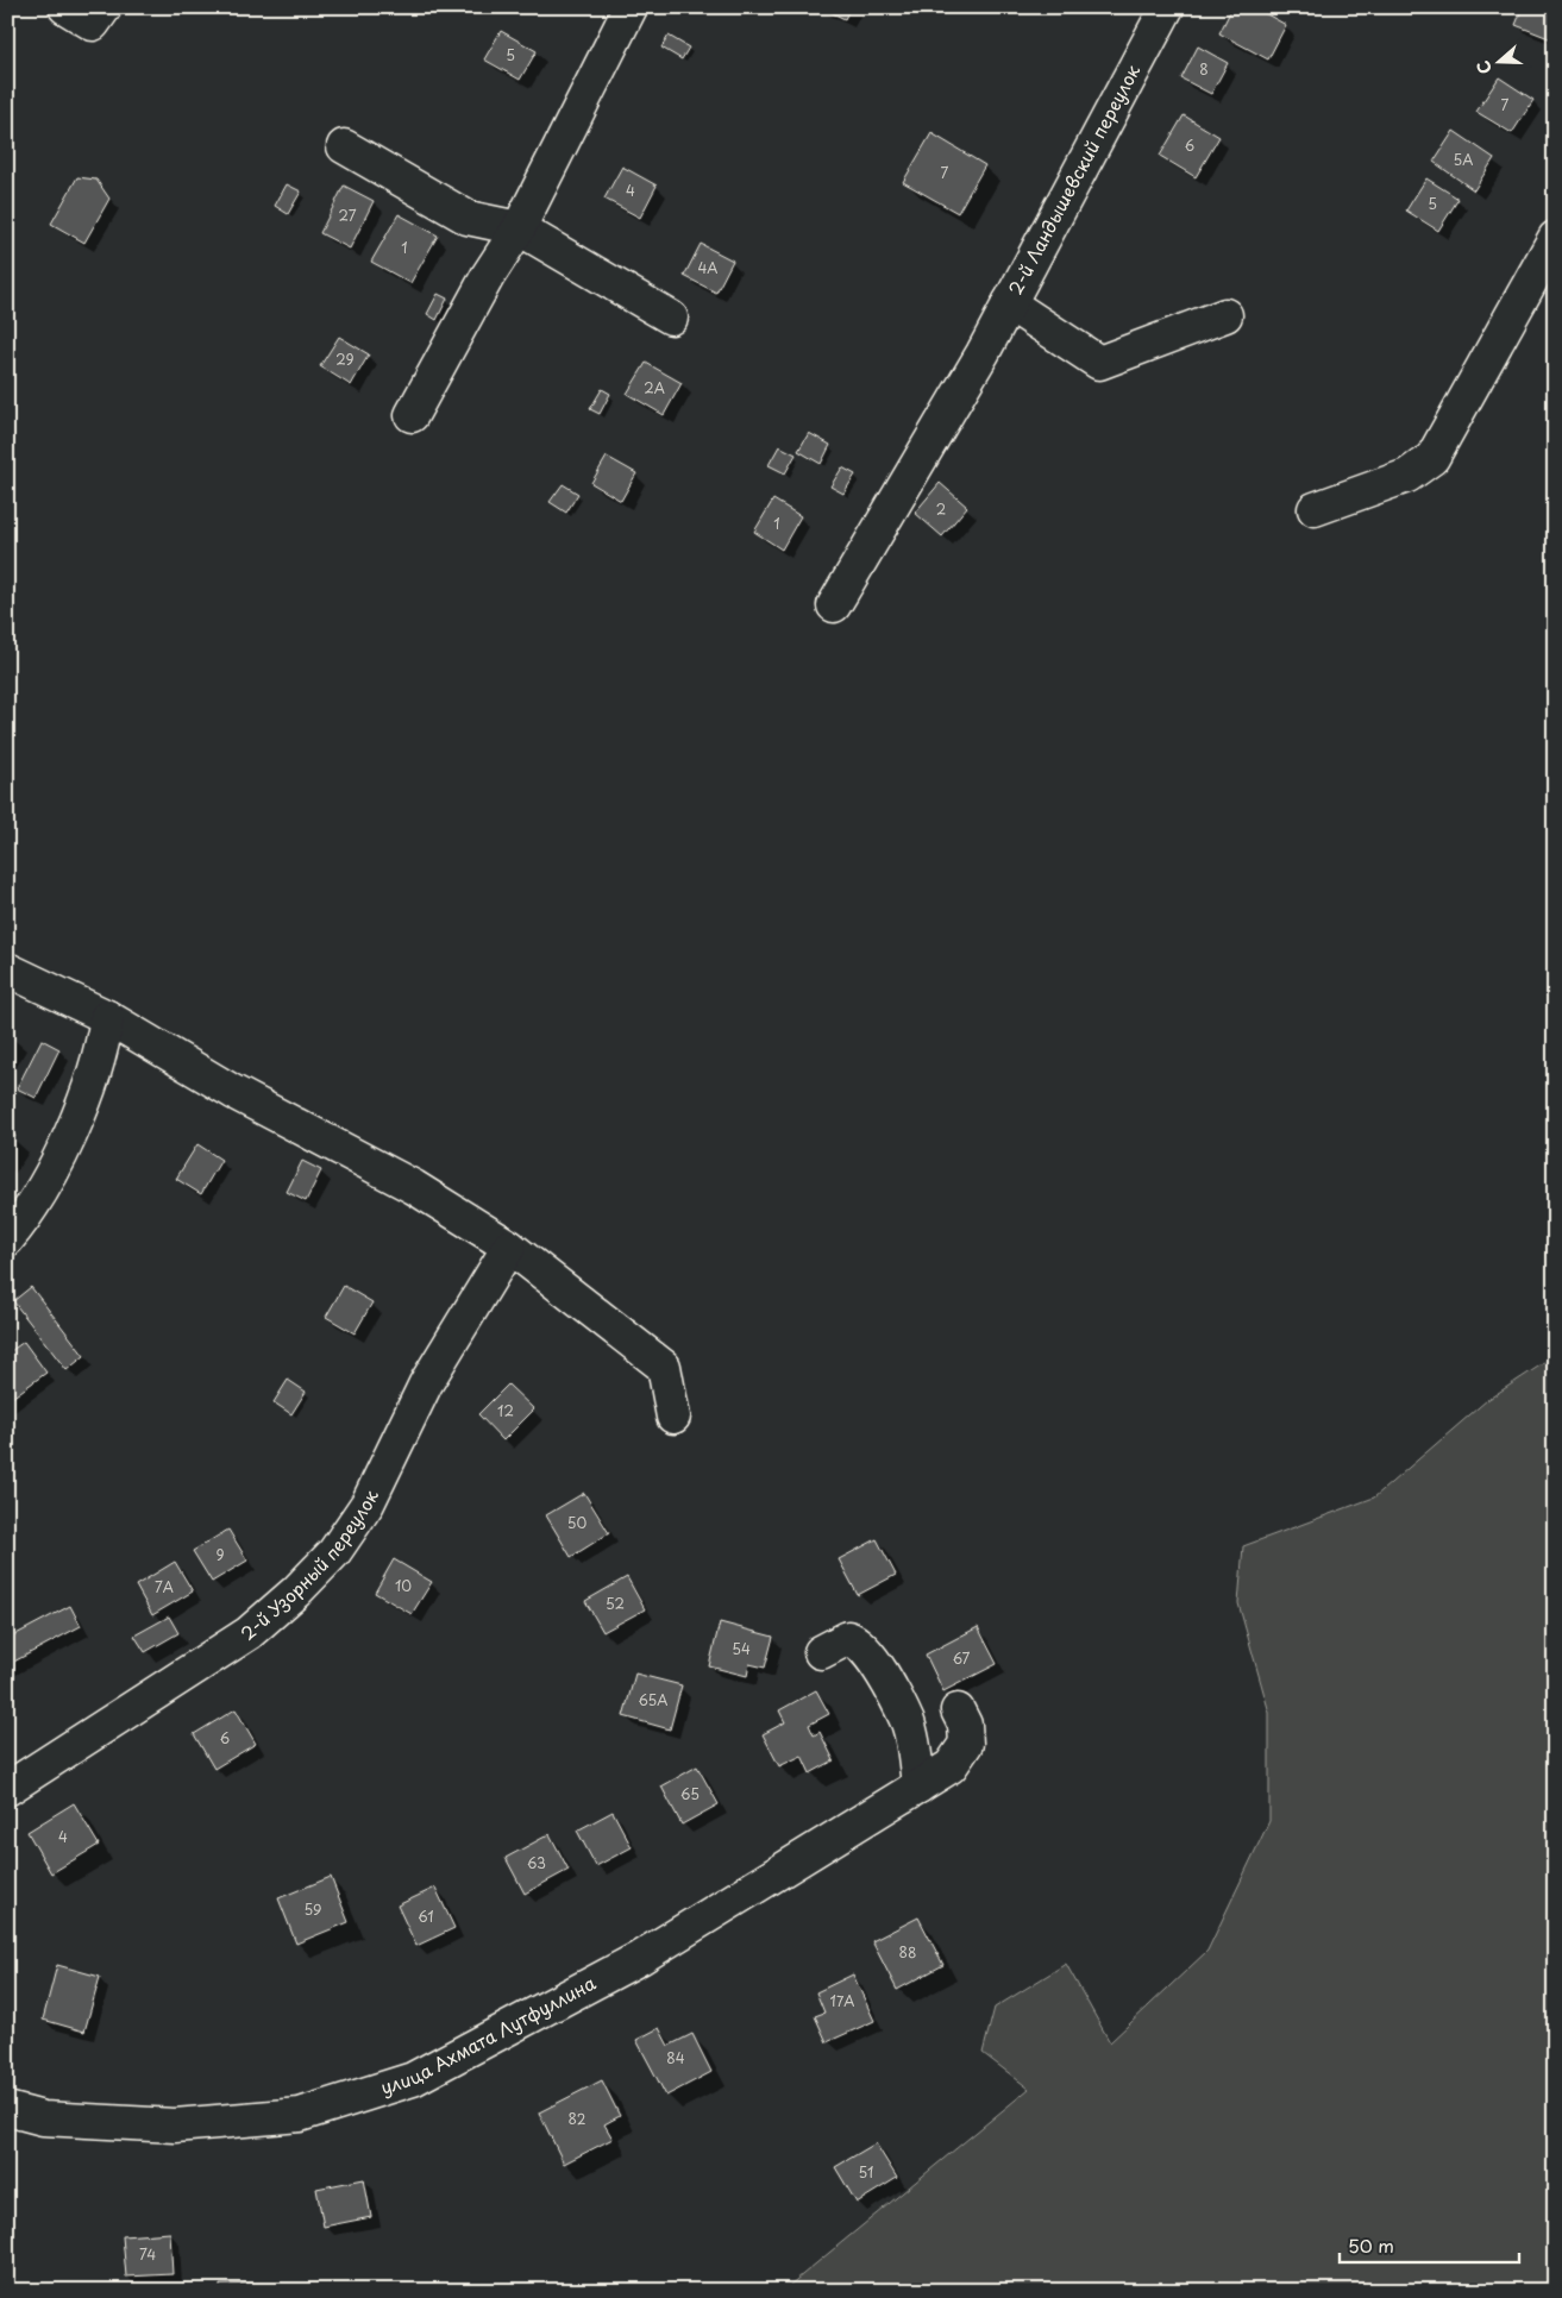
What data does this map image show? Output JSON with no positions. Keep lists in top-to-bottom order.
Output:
{
  "streets": {
    "street": ["2-й Ландышевский переулок", "2-й Узорный переулок", "улица Ахмата Лутфуллина"]
  },
  "house_numbers": [
    "5",
    "8",
    "7",
    "6",
    "5А",
    "7",
    "4",
    "5",
    "27",
    "1",
    "4А",
    "29",
    "2А",
    "2",
    "1",
    "12",
    "50",
    "9",
    "10",
    "7А",
    "52",
    "54",
    "67",
    "65А",
    "6",
    "65",
    "4",
    "63",
    "59",
    "61",
    "88",
    "17А",
    "84",
    "82",
    "51",
    "74"
  ],
  "scale_bar": "50 m",
  "north": "left"
}
